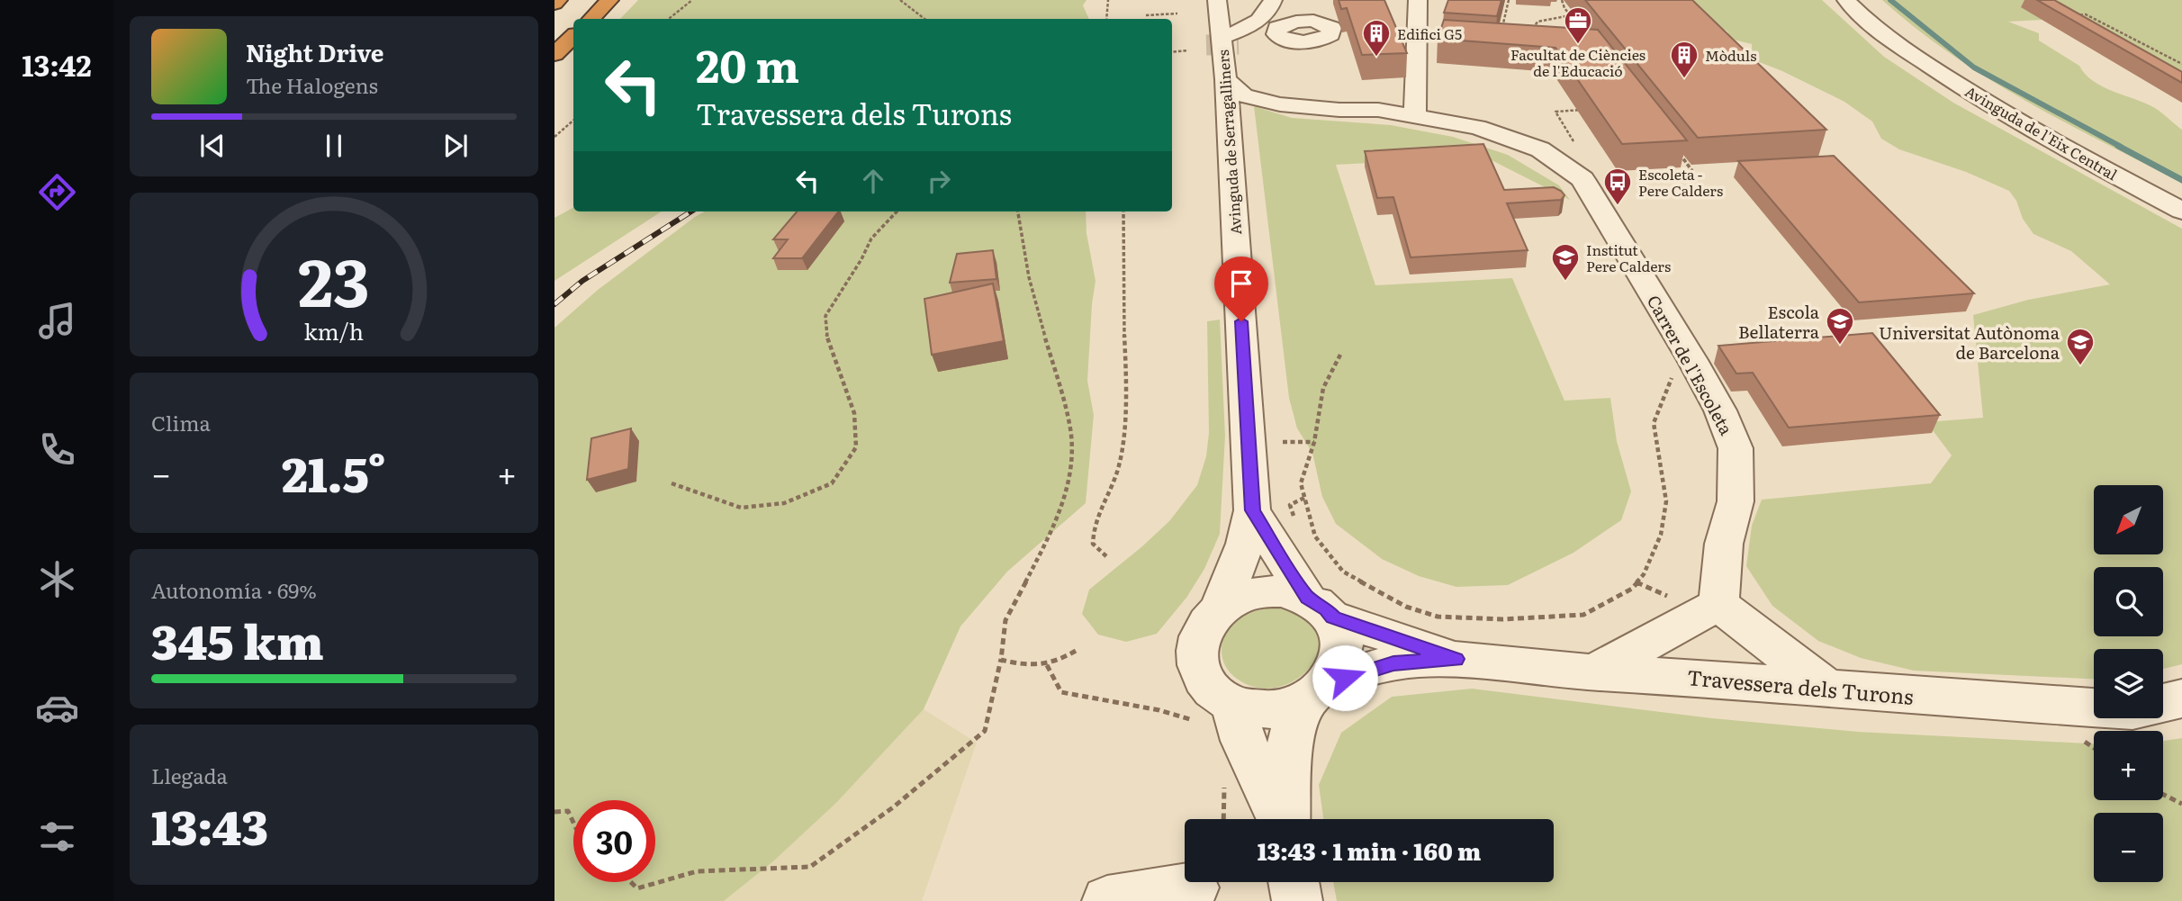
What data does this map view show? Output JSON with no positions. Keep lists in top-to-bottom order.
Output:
{
  "streets": {
    "street": [
      "Avinguda de l'Eix Central",
      "Avinguda de Serragalliners",
      "Carrer de l'Escoleta",
      "Travessera dels Turons"
    ]
  },
  "crossings": [
    ["Avinguda de Serragalliners", "Carrer de l'Escoleta"],
    ["Avinguda de Serragalliners", "Travessera dels Turons"]
  ],
  "places": {
    "office": ["Facultat de Ciències de l'Educació"],
    "building": ["Edifici G5", "Mòduls"],
    "bus stop": ["Escoleta - Pere Calders"],
    "school or university": ["Institut Pere Calders", "Escola Bellaterra", "Universitat Autònoma de Barcelona"]
  },
  "north": "bottom left",
  "page": {
    "tabs": "13:42",
    "turn": ["20 m", "Travessera dels Turons"],
    "song": ["Night Drive", "The Halogens"],
    "tile": [
      "Clima",
      ["Autonomía · 69%", "345 km"],
      ["Llegada", "13:43"]
    ],
    "heat": ["−", "21.5°", "+"],
    "map_buttons": ["+", "−"],
    "limit": "30",
    "trip": "13:43 · 1 min · 160 m",
    "gauge": ["23", "km/h"]
  }
}
